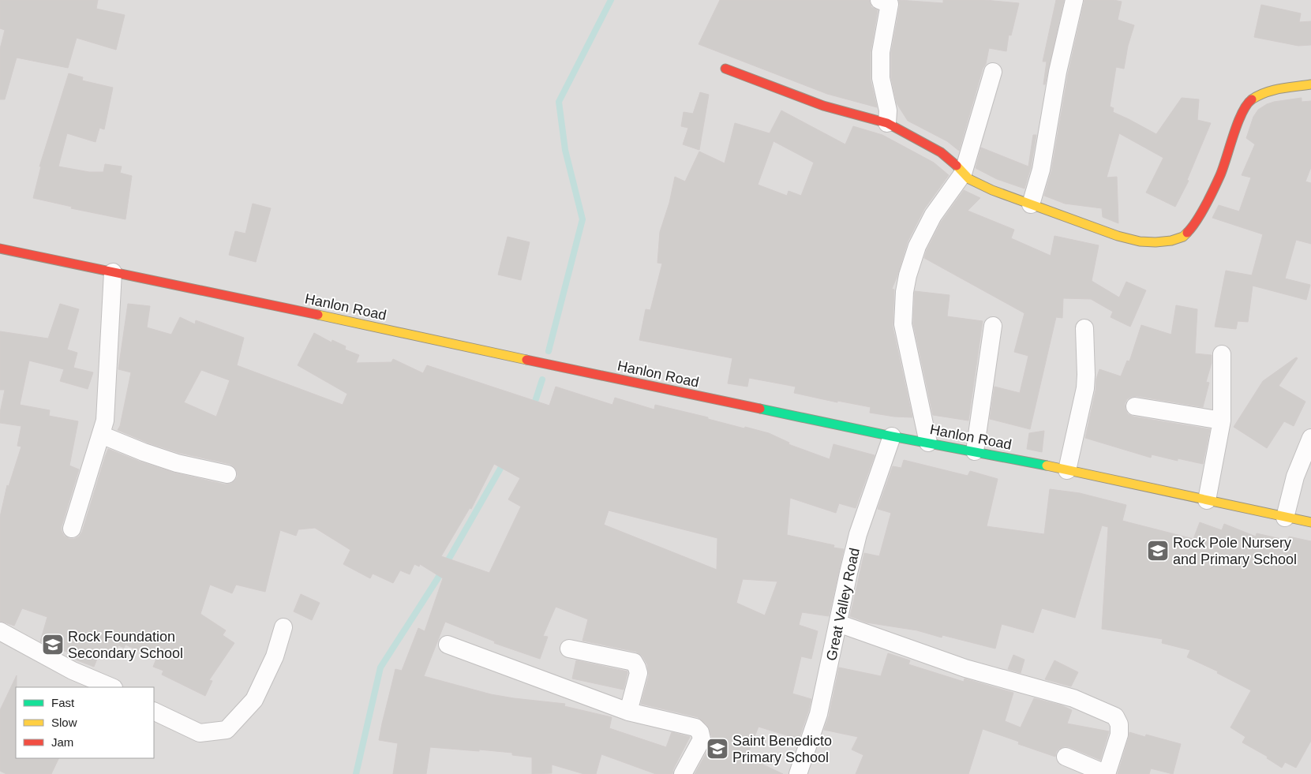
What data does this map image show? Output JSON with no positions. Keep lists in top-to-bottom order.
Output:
{
  "streets": {
    "main road": ["Hanlon Road"],
    "street": ["Great Valley Road"]
  },
  "crossings": [
    ["Hanlon Road", "Great Valley Road"]
  ],
  "places": {
    "school or university": ["Rock Pole Nursery and Primary School", "Rock Foundation Secondary School", "Saint Benedicto Primary School"]
  },
  "legend": ["Fast", "Slow", "Jam"]
}
